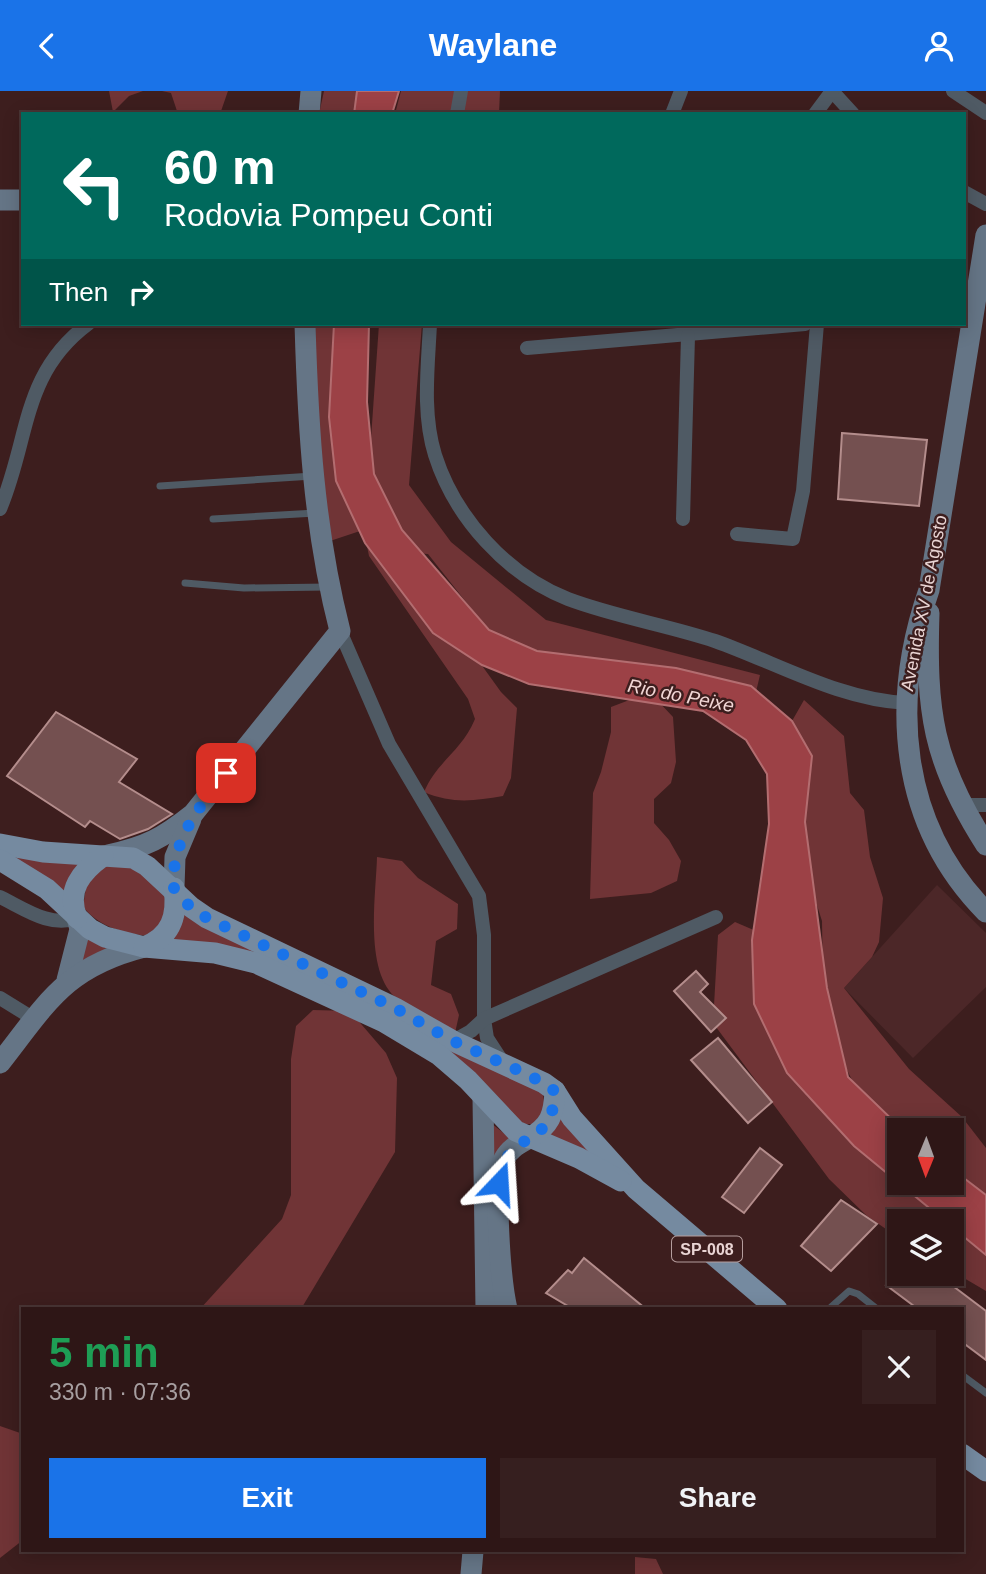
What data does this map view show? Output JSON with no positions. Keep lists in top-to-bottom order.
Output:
{
  "streets": {
    "main road": ["SP-008"],
    "street": ["Avenida XV de Agosto"]
  },
  "water": ["Rio do Peixe"],
  "north": "bottom",
  "page": {
    "header": "Waylane",
    "turn": ["60 m", "Rodovia Pompeu Conti"],
    "then": "Then",
    "heading": ["5 min", "330 m · 07:36"],
    "buttons": ["Exit", "Share"]
  }
}
